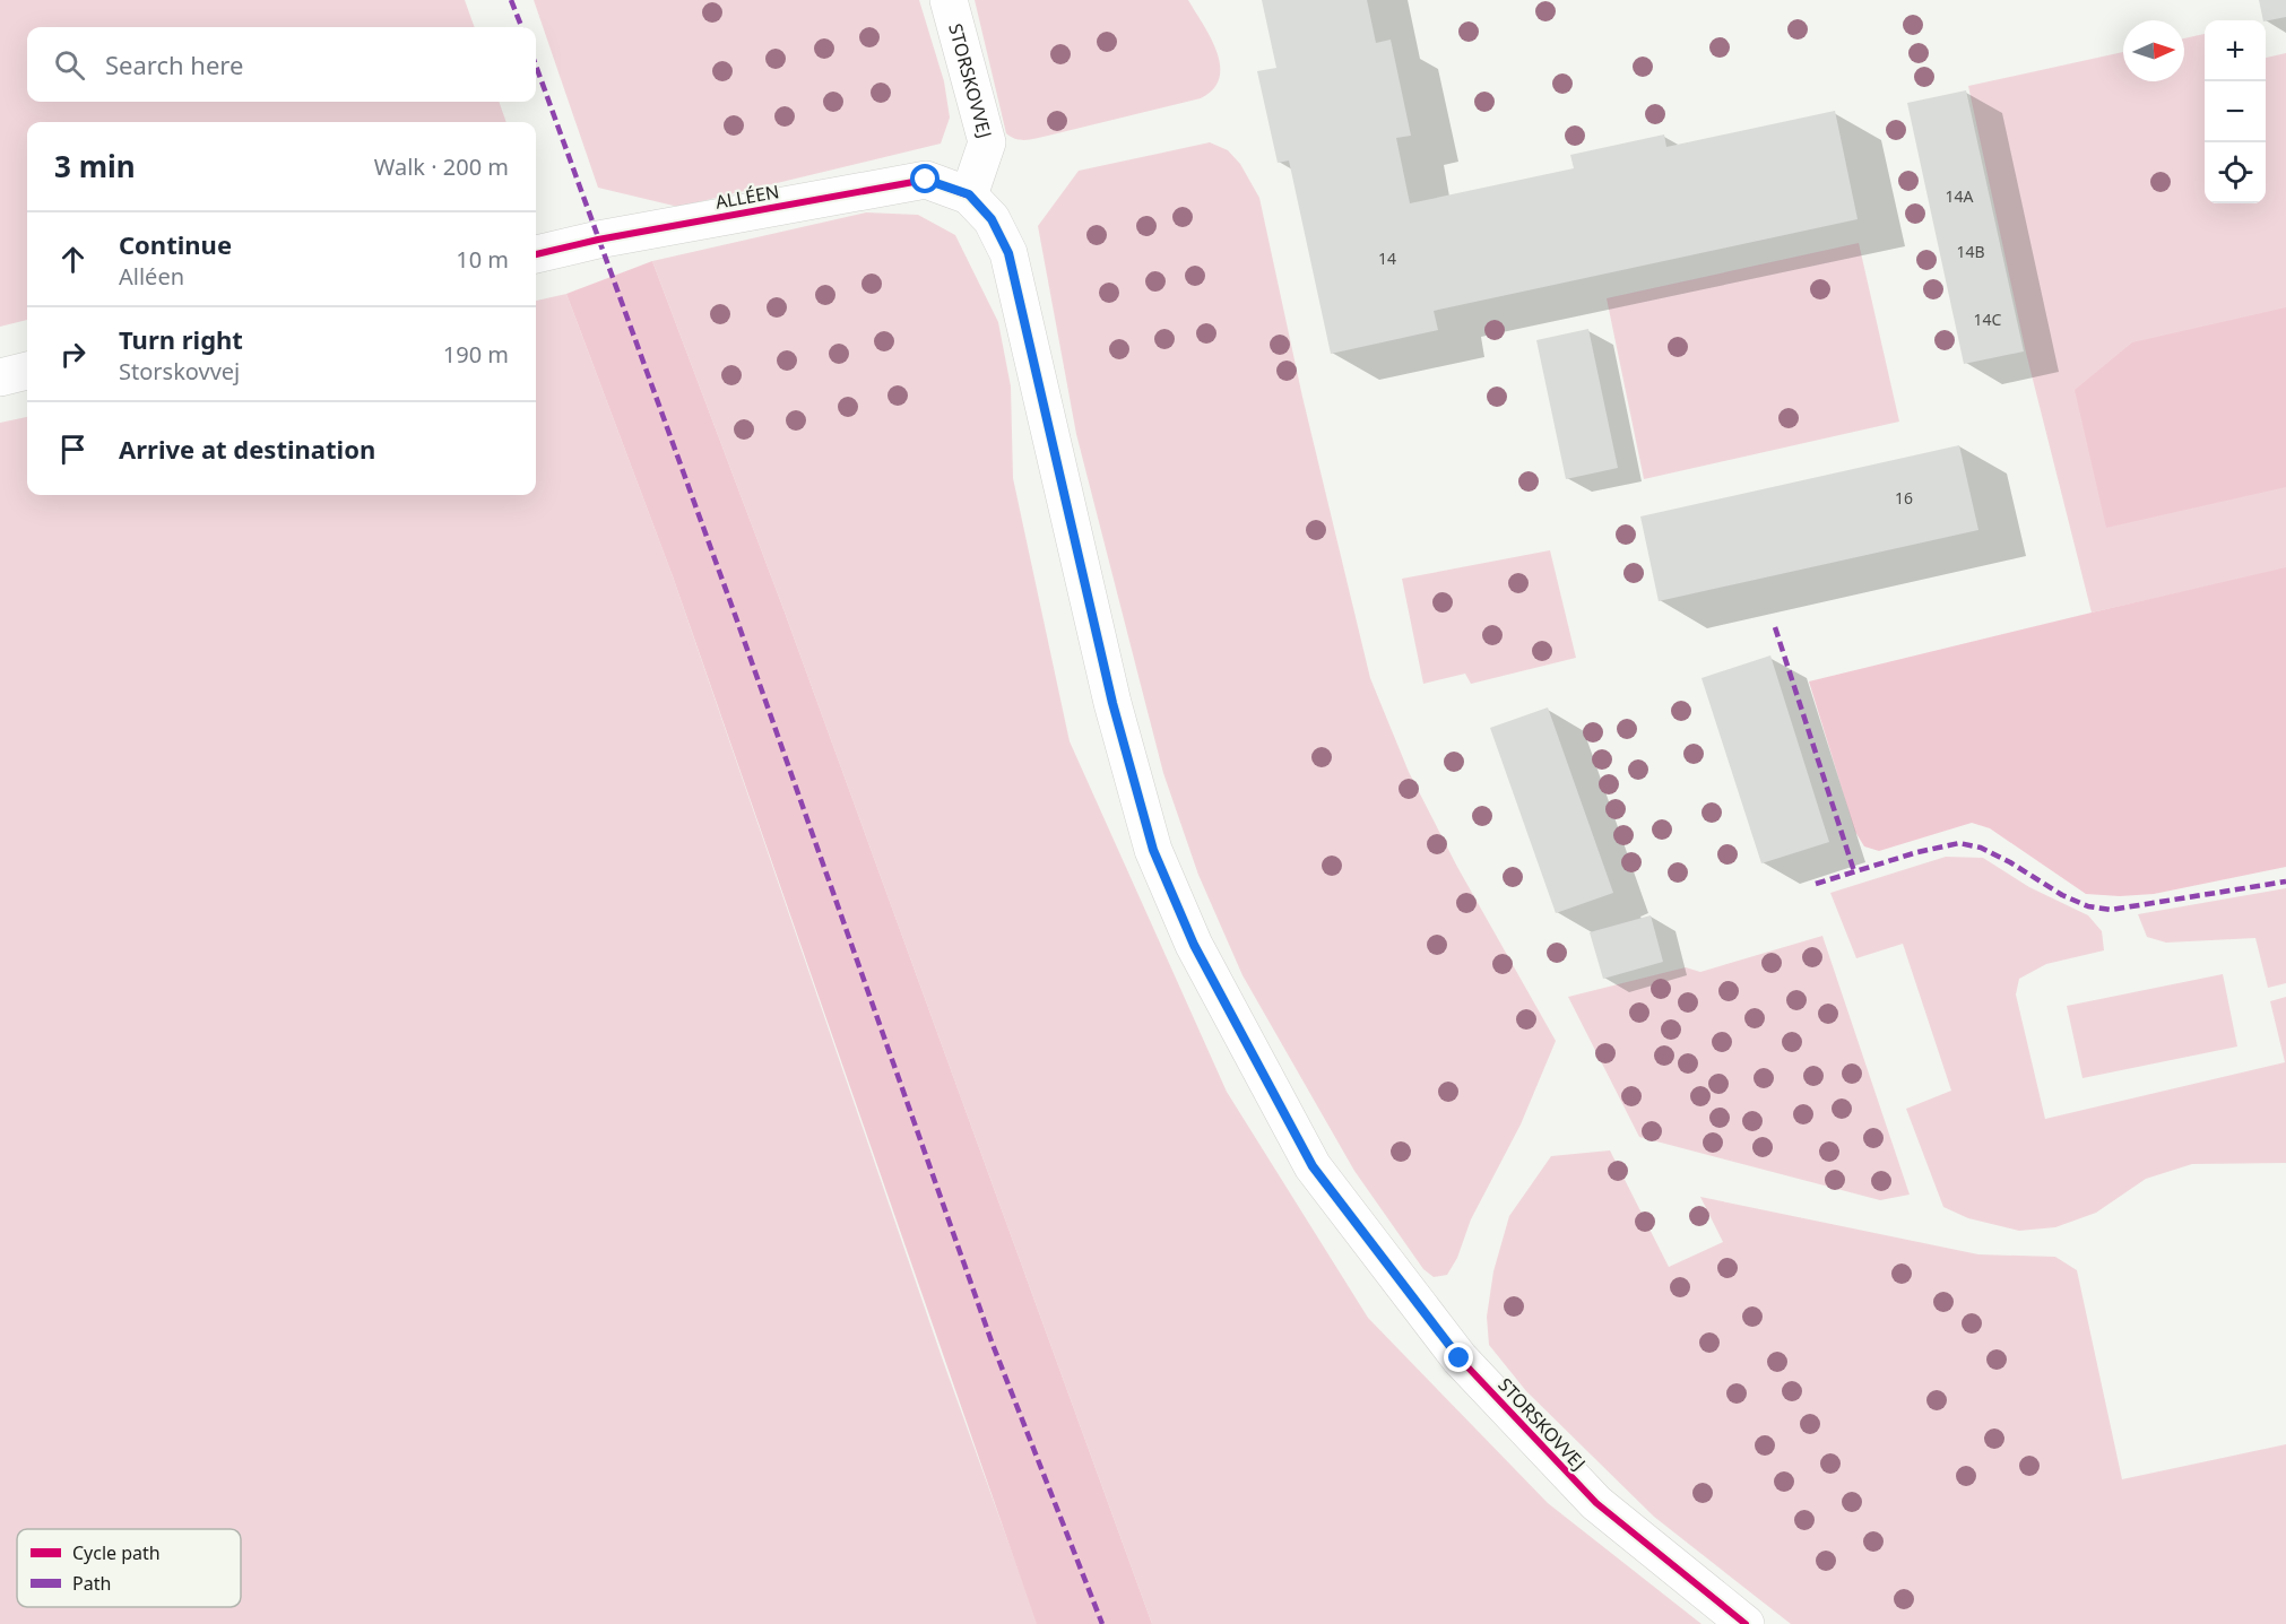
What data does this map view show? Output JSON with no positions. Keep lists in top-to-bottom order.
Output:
{
  "streets": {
    "street": ["STORSKOVVEJ", "ALLÉEN"]
  },
  "crossings": [
    ["STORSKOVVEJ", "ALLÉEN"]
  ],
  "house_numbers": [
    "14A",
    "14B",
    "14",
    "14C",
    "16"
  ],
  "legend": ["Cycle path", "Path"],
  "north": "right",
  "page": {
    "map_buttons": ["+", "−"],
    "search": "Search here",
    "heading": ["3 min", "Walk · 200 m"],
    "list": [
      ["Continue", "Alléen", "10 m"],
      ["Turn right", "Storskovvej", "190 m"],
      "Arrive at destination"
    ]
  }
}
